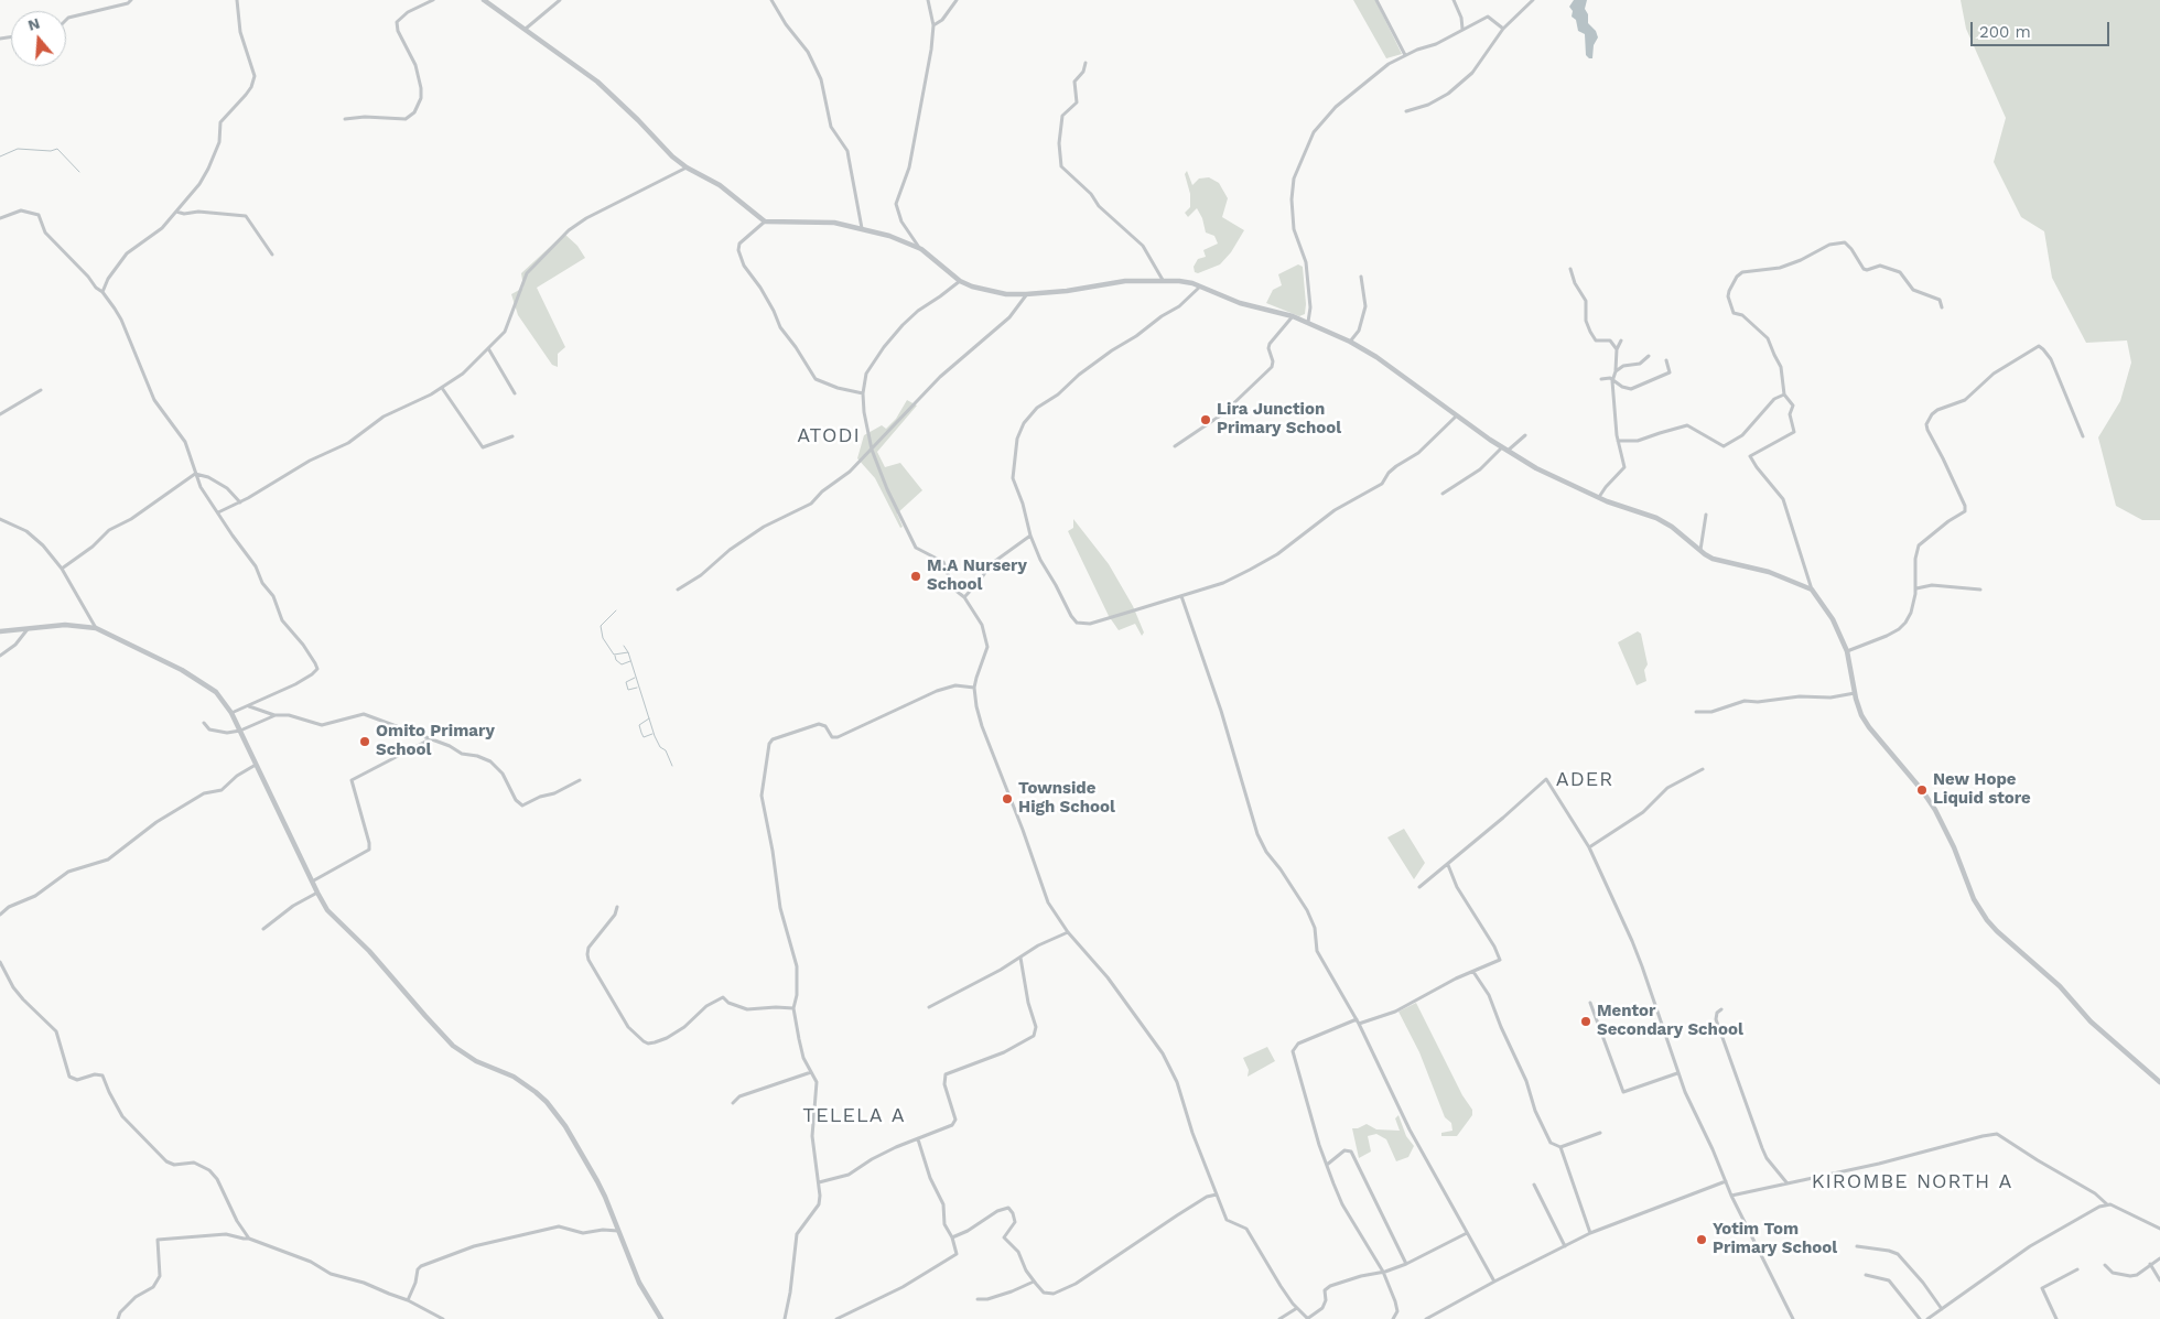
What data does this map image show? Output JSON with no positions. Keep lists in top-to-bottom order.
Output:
{
  "districts": [
    "ATODI",
    "ADER",
    "TELELA A",
    "KIROMBE NORTH A"
  ],
  "places": [
    "Lira Junction Primary School",
    "M.A Nursery School",
    "Omito Primary School",
    "New Hope Liquid store",
    "Townside High School",
    "Mentor Secondary School",
    "Yotim Tom Primary School"
  ],
  "scale_bar": "200 m",
  "north": "top"
}
